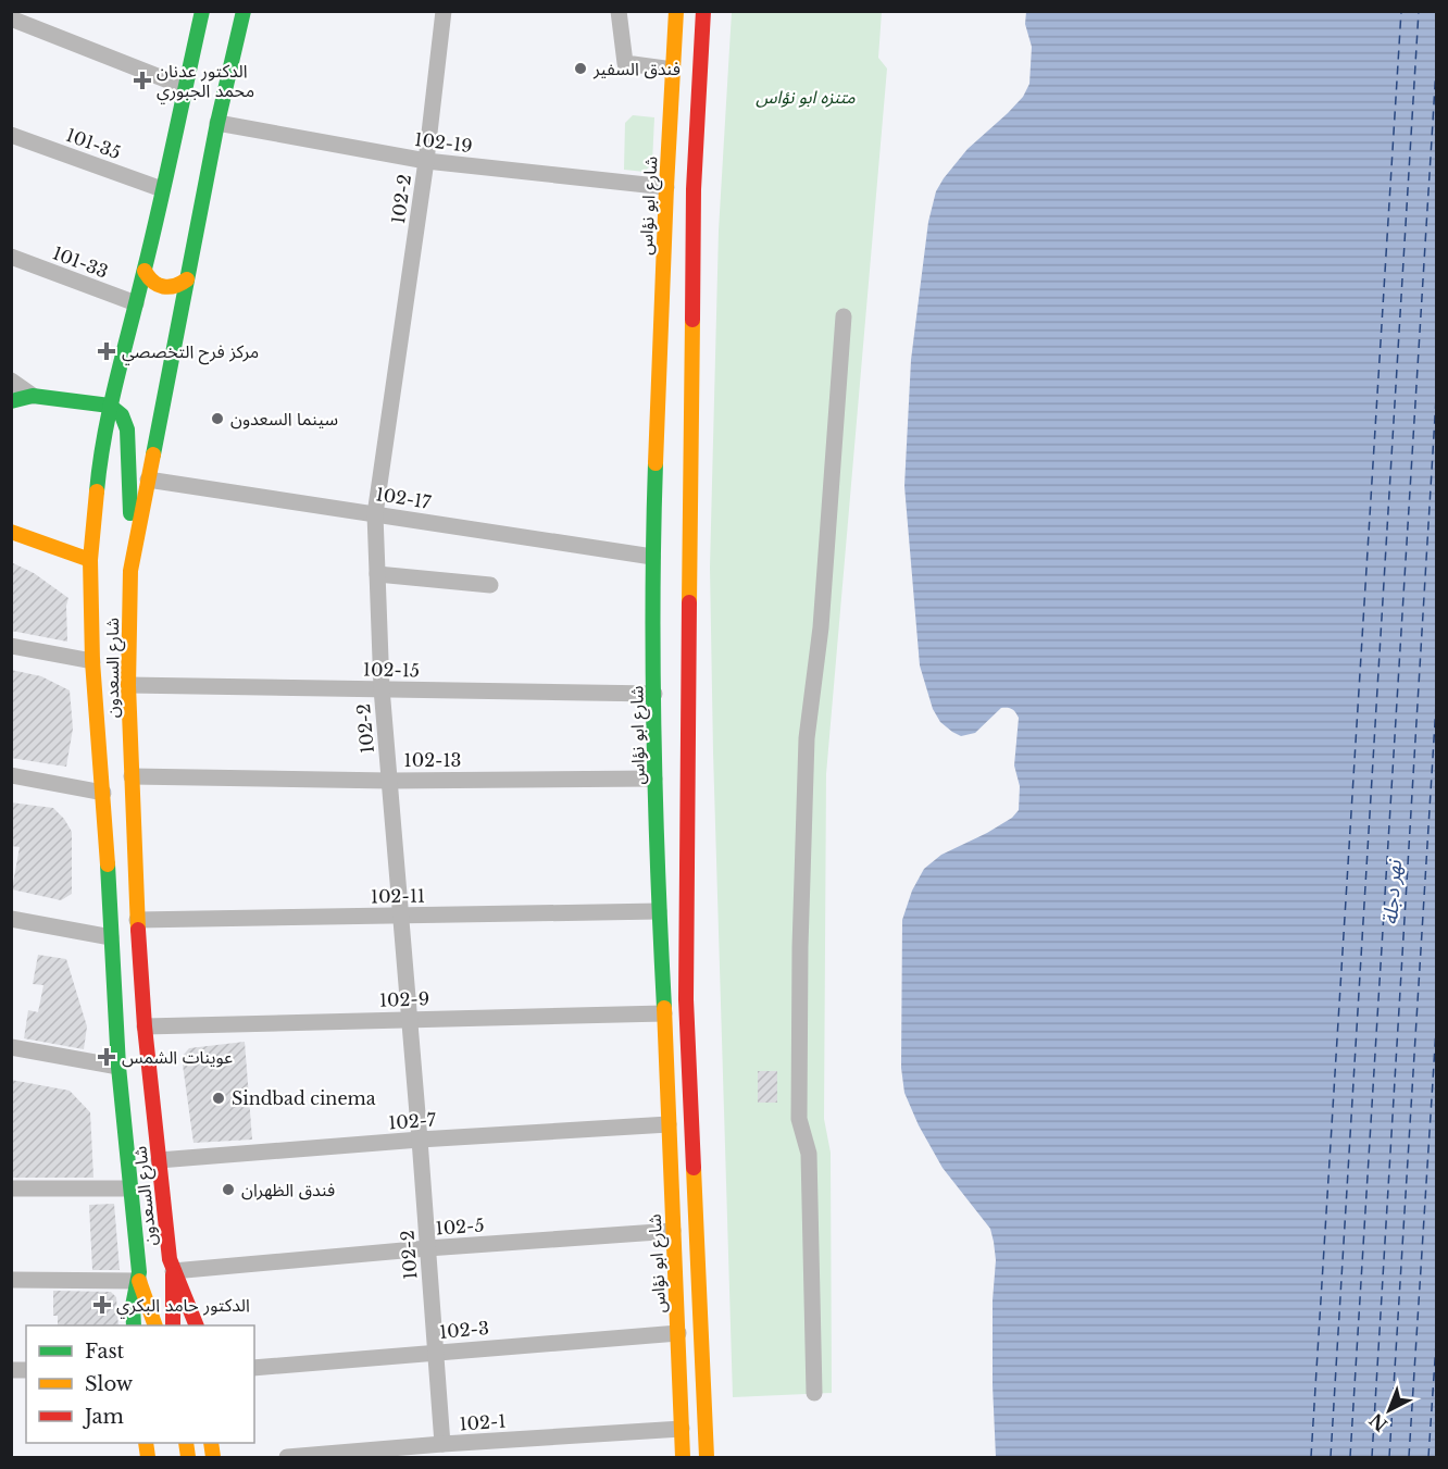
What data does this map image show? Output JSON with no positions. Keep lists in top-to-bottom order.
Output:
{
  "streets": {
    "main road": ["شارع ابو نؤاس", "شارع السعدون"],
    "street": [
      "102-19",
      "101-35",
      "102-2",
      "101-33",
      "102-17",
      "102-15",
      "102-13",
      "102-11",
      "102-9",
      "102-7",
      "102-5",
      "102-3",
      "102-1"
    ]
  },
  "crossings": [
    ["102-19", "102-2"],
    ["102-19", "شارع ابو نؤاس"],
    ["102-19", "شارع السعدون"],
    ["101-35", "شارع السعدون"],
    ["102-2", "102-17"],
    ["102-2", "102-15"],
    ["102-2", "102-13"],
    ["102-2", "102-11"],
    ["102-2", "102-9"],
    ["102-2", "102-7"],
    ["102-2", "102-5"],
    ["102-2", "102-3"],
    ["102-2", "102-1"],
    ["شارع ابو نؤاس", "102-17"],
    ["شارع ابو نؤاس", "102-15"],
    ["شارع ابو نؤاس", "102-13"],
    ["شارع ابو نؤاس", "102-11"],
    ["شارع ابو نؤاس", "102-9"],
    ["شارع ابو نؤاس", "102-7"],
    ["شارع ابو نؤاس", "102-5"],
    ["شارع ابو نؤاس", "102-3"],
    ["شارع ابو نؤاس", "102-1"],
    ["101-33", "شارع السعدون"],
    ["102-17", "شارع السعدون"],
    ["شارع السعدون", "102-15"],
    ["شارع السعدون", "102-13"],
    ["شارع السعدون", "102-11"],
    ["شارع السعدون", "102-9"],
    ["شارع السعدون", "102-7"],
    ["شارع السعدون", "102-5"]
  ],
  "water": ["نهر دجلة"],
  "parks": ["متنزه ابو نؤاس"],
  "places": {
    "other": [
      "فندق السفير",
      "سينما السعدون",
      "Sindbad cinema",
      "فندق الظهران"
    ],
    "health": [
      "الدكتور عدنان محمد الجبوري",
      "مركز فرح التخصصي",
      "عوينات الشمس",
      "الدكتور حامد البكري"
    ]
  },
  "legend": ["Fast", "Slow", "Jam"],
  "north": "bottom left"
}
